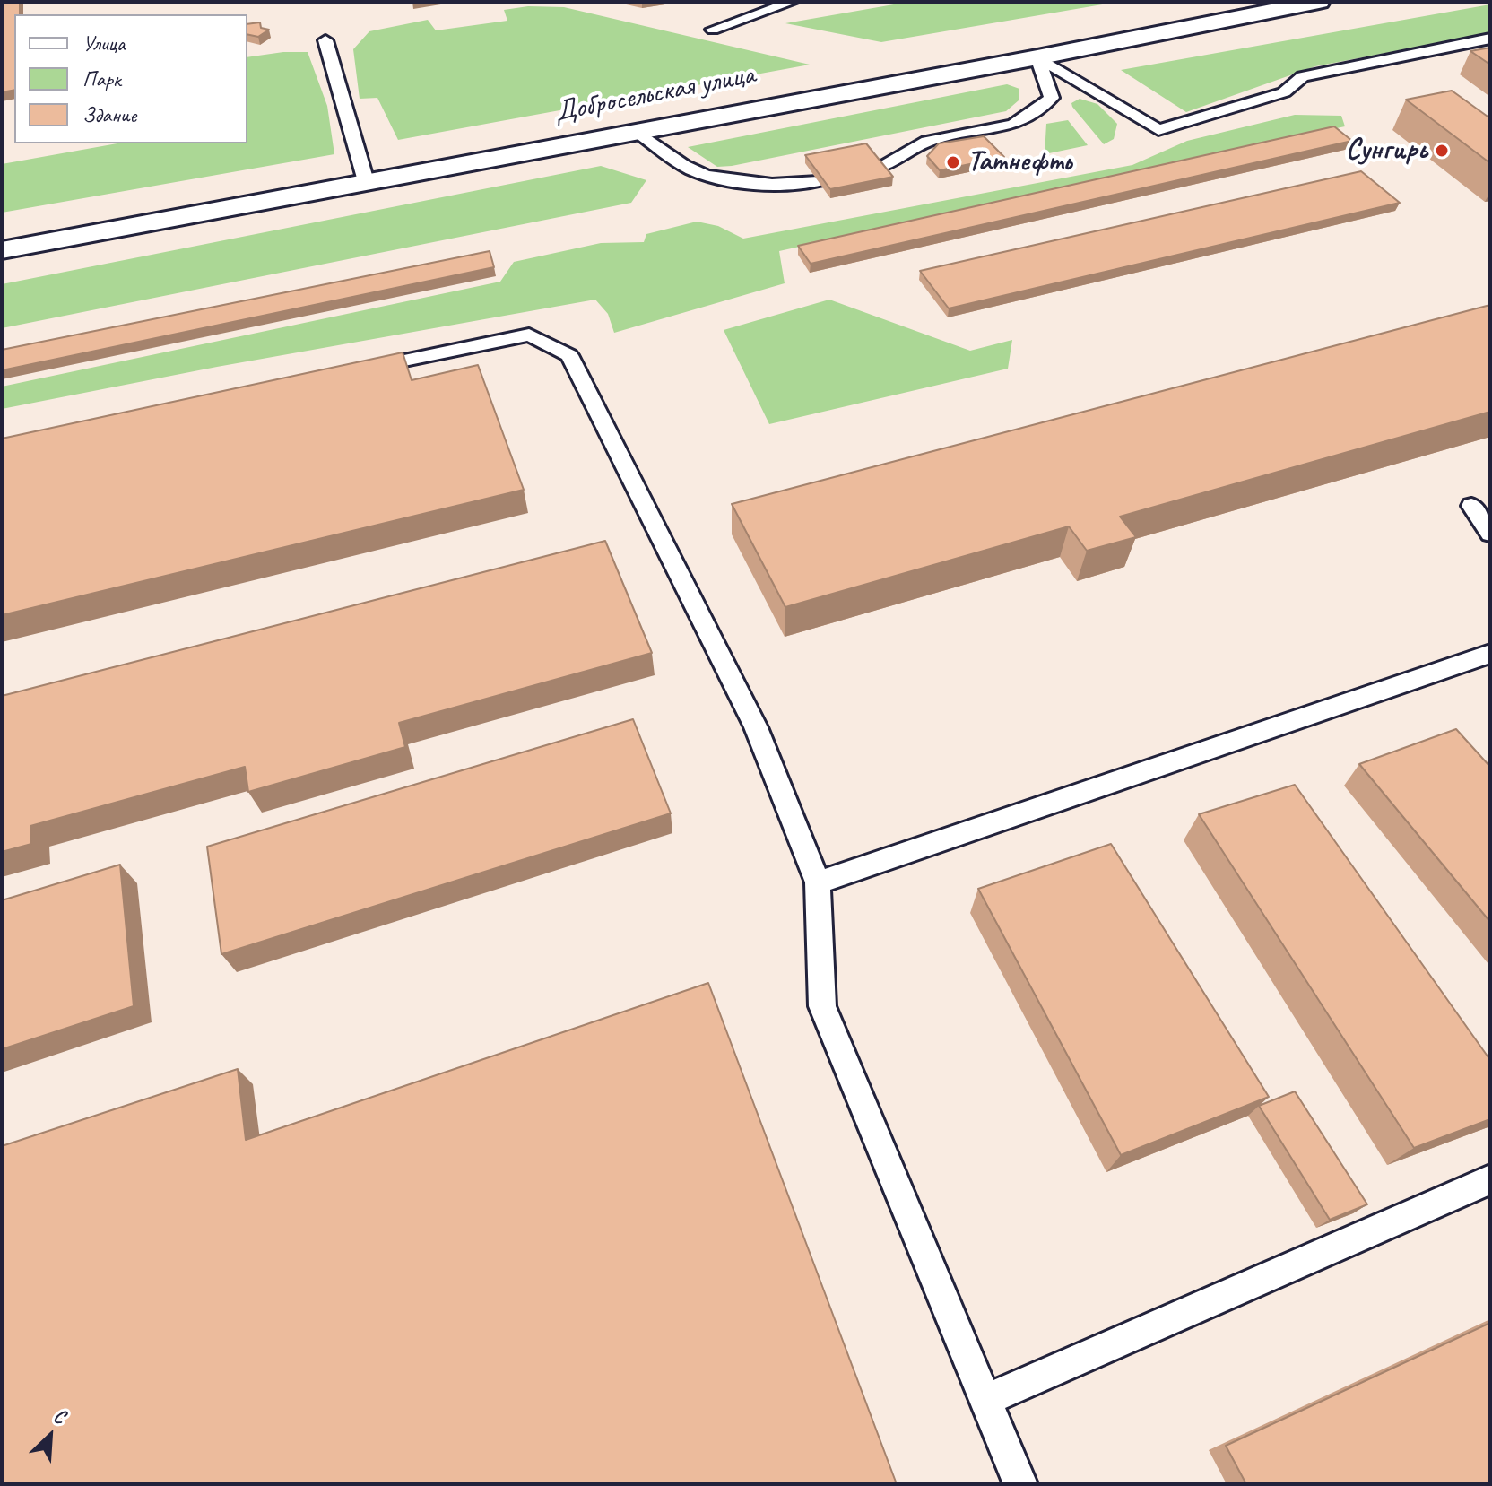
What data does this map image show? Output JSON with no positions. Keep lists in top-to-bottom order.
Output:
{
  "streets": {
    "main road": ["Добросельская улица"]
  },
  "places": ["Сунгирь", "Татнефть"],
  "legend": ["Улица", "Парк", "Здание"],
  "north": "top right"
}
